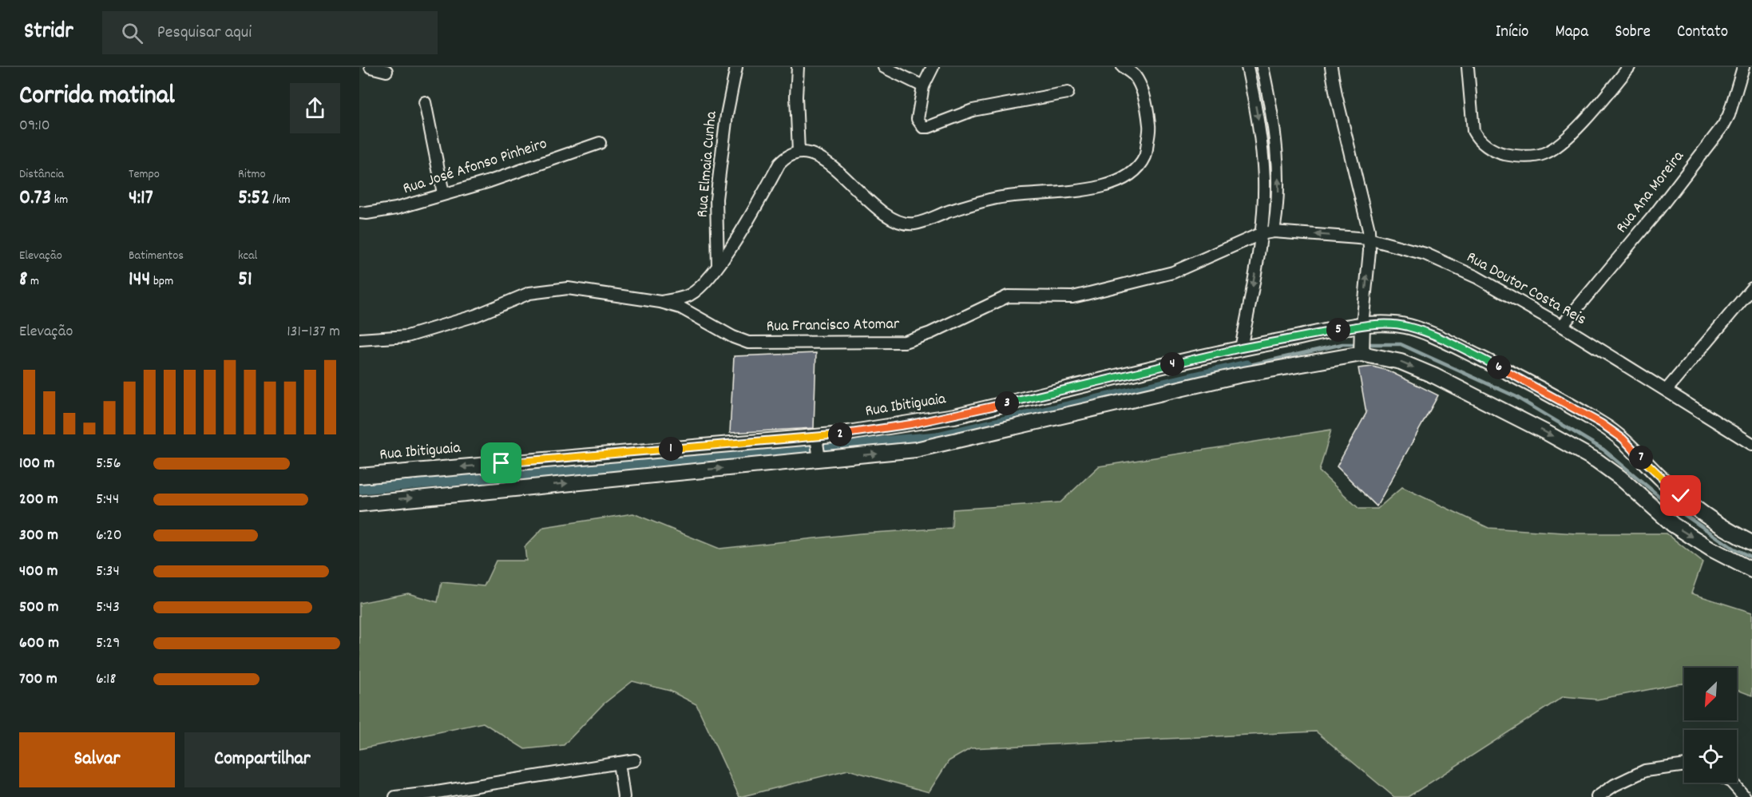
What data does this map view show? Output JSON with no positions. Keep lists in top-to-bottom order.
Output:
{
  "streets": {
    "main road": ["Rua Ibitiguaia"],
    "street": [
      "Rua Elmaia Cunha",
      "Rua José Afonso Pinheiro",
      "Rua Ana Moreira",
      "Rua Doutor Costa Reis",
      "Rua Francisco Atomar"
    ]
  },
  "crossings": [
    ["Rua Ana Moreira", "Rua Doutor Costa Reis"],
    ["Rua Doutor Costa Reis", "Rua Francisco Atomar"]
  ],
  "north": "bottom left",
  "page": {
    "header": "Stridr",
    "search": "Pesquisar aqui",
    "nav": [
      "Início",
      "Mapa",
      "Sobre",
      "Contato"
    ],
    "heading": ["Corrida matinal", "09:10"],
    "stats": [
      ["Distância", "0.73 km"],
      ["Tempo", "4:17"],
      ["Ritmo", "5:52 /km"],
      ["Elevação", "8 m"],
      ["Batimentos", "144 bpm"],
      ["kcal", "51"]
    ],
    "chart": ["Elevação", "131–137 m"],
    "pins": [
      "5",
      "4",
      "6",
      "3",
      "2",
      "1",
      "7"
    ],
    "list": [
      {
        "name": "100 m",
        "note": "5:56"
      },
      {
        "name": "200 m",
        "note": "5:44"
      },
      {
        "name": "300 m",
        "note": "6:20"
      },
      {
        "name": "400 m",
        "note": "5:34"
      },
      {
        "name": "500 m",
        "note": "5:43"
      },
      {
        "name": "600 m",
        "note": "5:29"
      },
      {
        "name": "700 m",
        "note": "6:18"
      }
    ],
    "buttons": ["Salvar", "Compartilhar"]
  }
}
